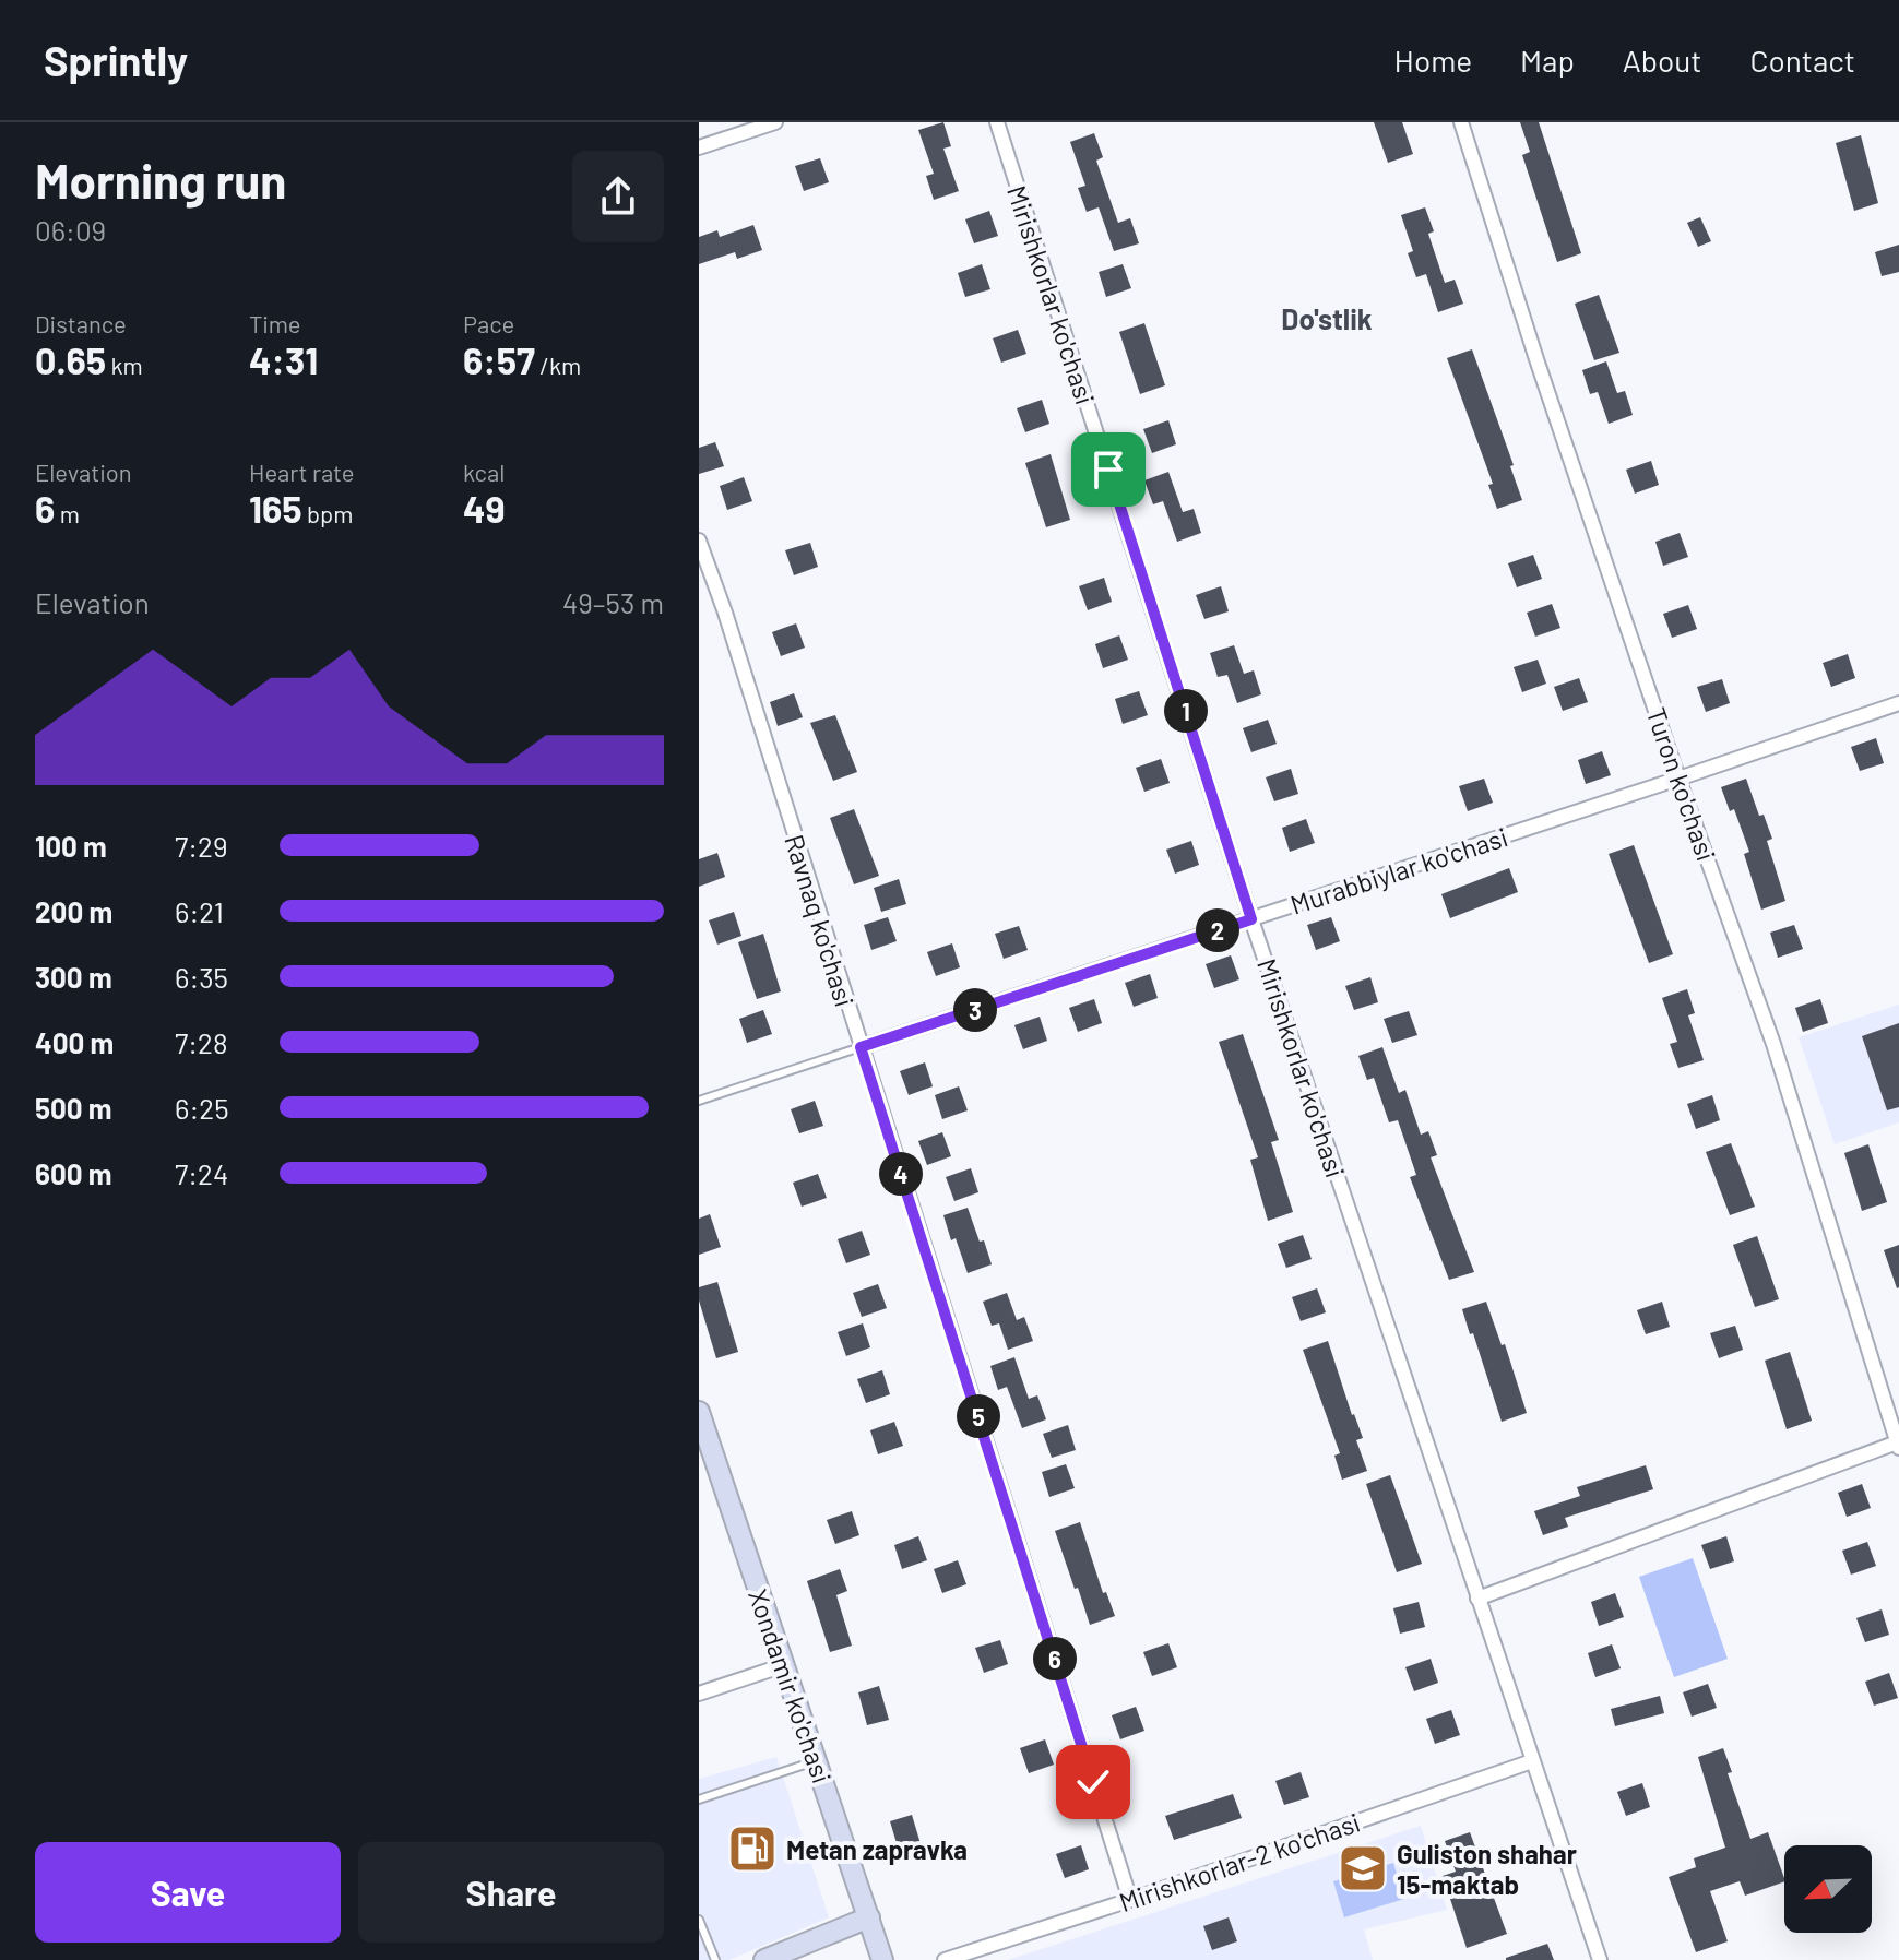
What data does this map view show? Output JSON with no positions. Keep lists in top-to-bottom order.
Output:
{
  "streets": {
    "main road": ["Xondamir ko'chasi"],
    "street": [
      "Mirishkorlar ko'chasi",
      "Turon ko'chasi",
      "Murabbiylar ko'chasi",
      "Ravnaq ko'chasi",
      "Mirishkorlar-2 ko'chasi"
    ]
  },
  "crossings": [
    ["Mirishkorlar ko'chasi", "Murabbiylar ko'chasi"],
    ["Mirishkorlar ko'chasi", "Mirishkorlar-2 ko'chasi"],
    ["Turon ko'chasi", "Murabbiylar ko'chasi"],
    ["Murabbiylar ko'chasi", "Ravnaq ko'chasi"],
    ["Ravnaq ko'chasi", "Mirishkorlar-2 ko'chasi"]
  ],
  "districts": ["Do'stlik"],
  "places": {
    "fuel station": ["Metan zapravka"],
    "school or university": ["Guliston shahar 15-maktab"]
  },
  "north": "bottom left",
  "page": {
    "header": "Sprintly",
    "nav": [
      "Home",
      "Map",
      "About",
      "Contact"
    ],
    "heading": ["Morning run", "06:09"],
    "stats": [
      ["Distance", "0.65 km"],
      ["Time", "4:31"],
      ["Pace", "6:57 /km"],
      ["Elevation", "6 m"],
      ["Heart rate", "165 bpm"],
      ["kcal", "49"]
    ],
    "chart": ["Elevation", "49–53 m"],
    "pins": [
      "1",
      "2",
      "3",
      "4",
      "5",
      "6"
    ],
    "list": [
      {
        "name": "100 m",
        "note": "7:29"
      },
      {
        "name": "200 m",
        "note": "6:21"
      },
      {
        "name": "300 m",
        "note": "6:35"
      },
      {
        "name": "400 m",
        "note": "7:28"
      },
      {
        "name": "500 m",
        "note": "6:25"
      },
      {
        "name": "600 m",
        "note": "7:24"
      }
    ],
    "buttons": ["Save", "Share"]
  }
}
